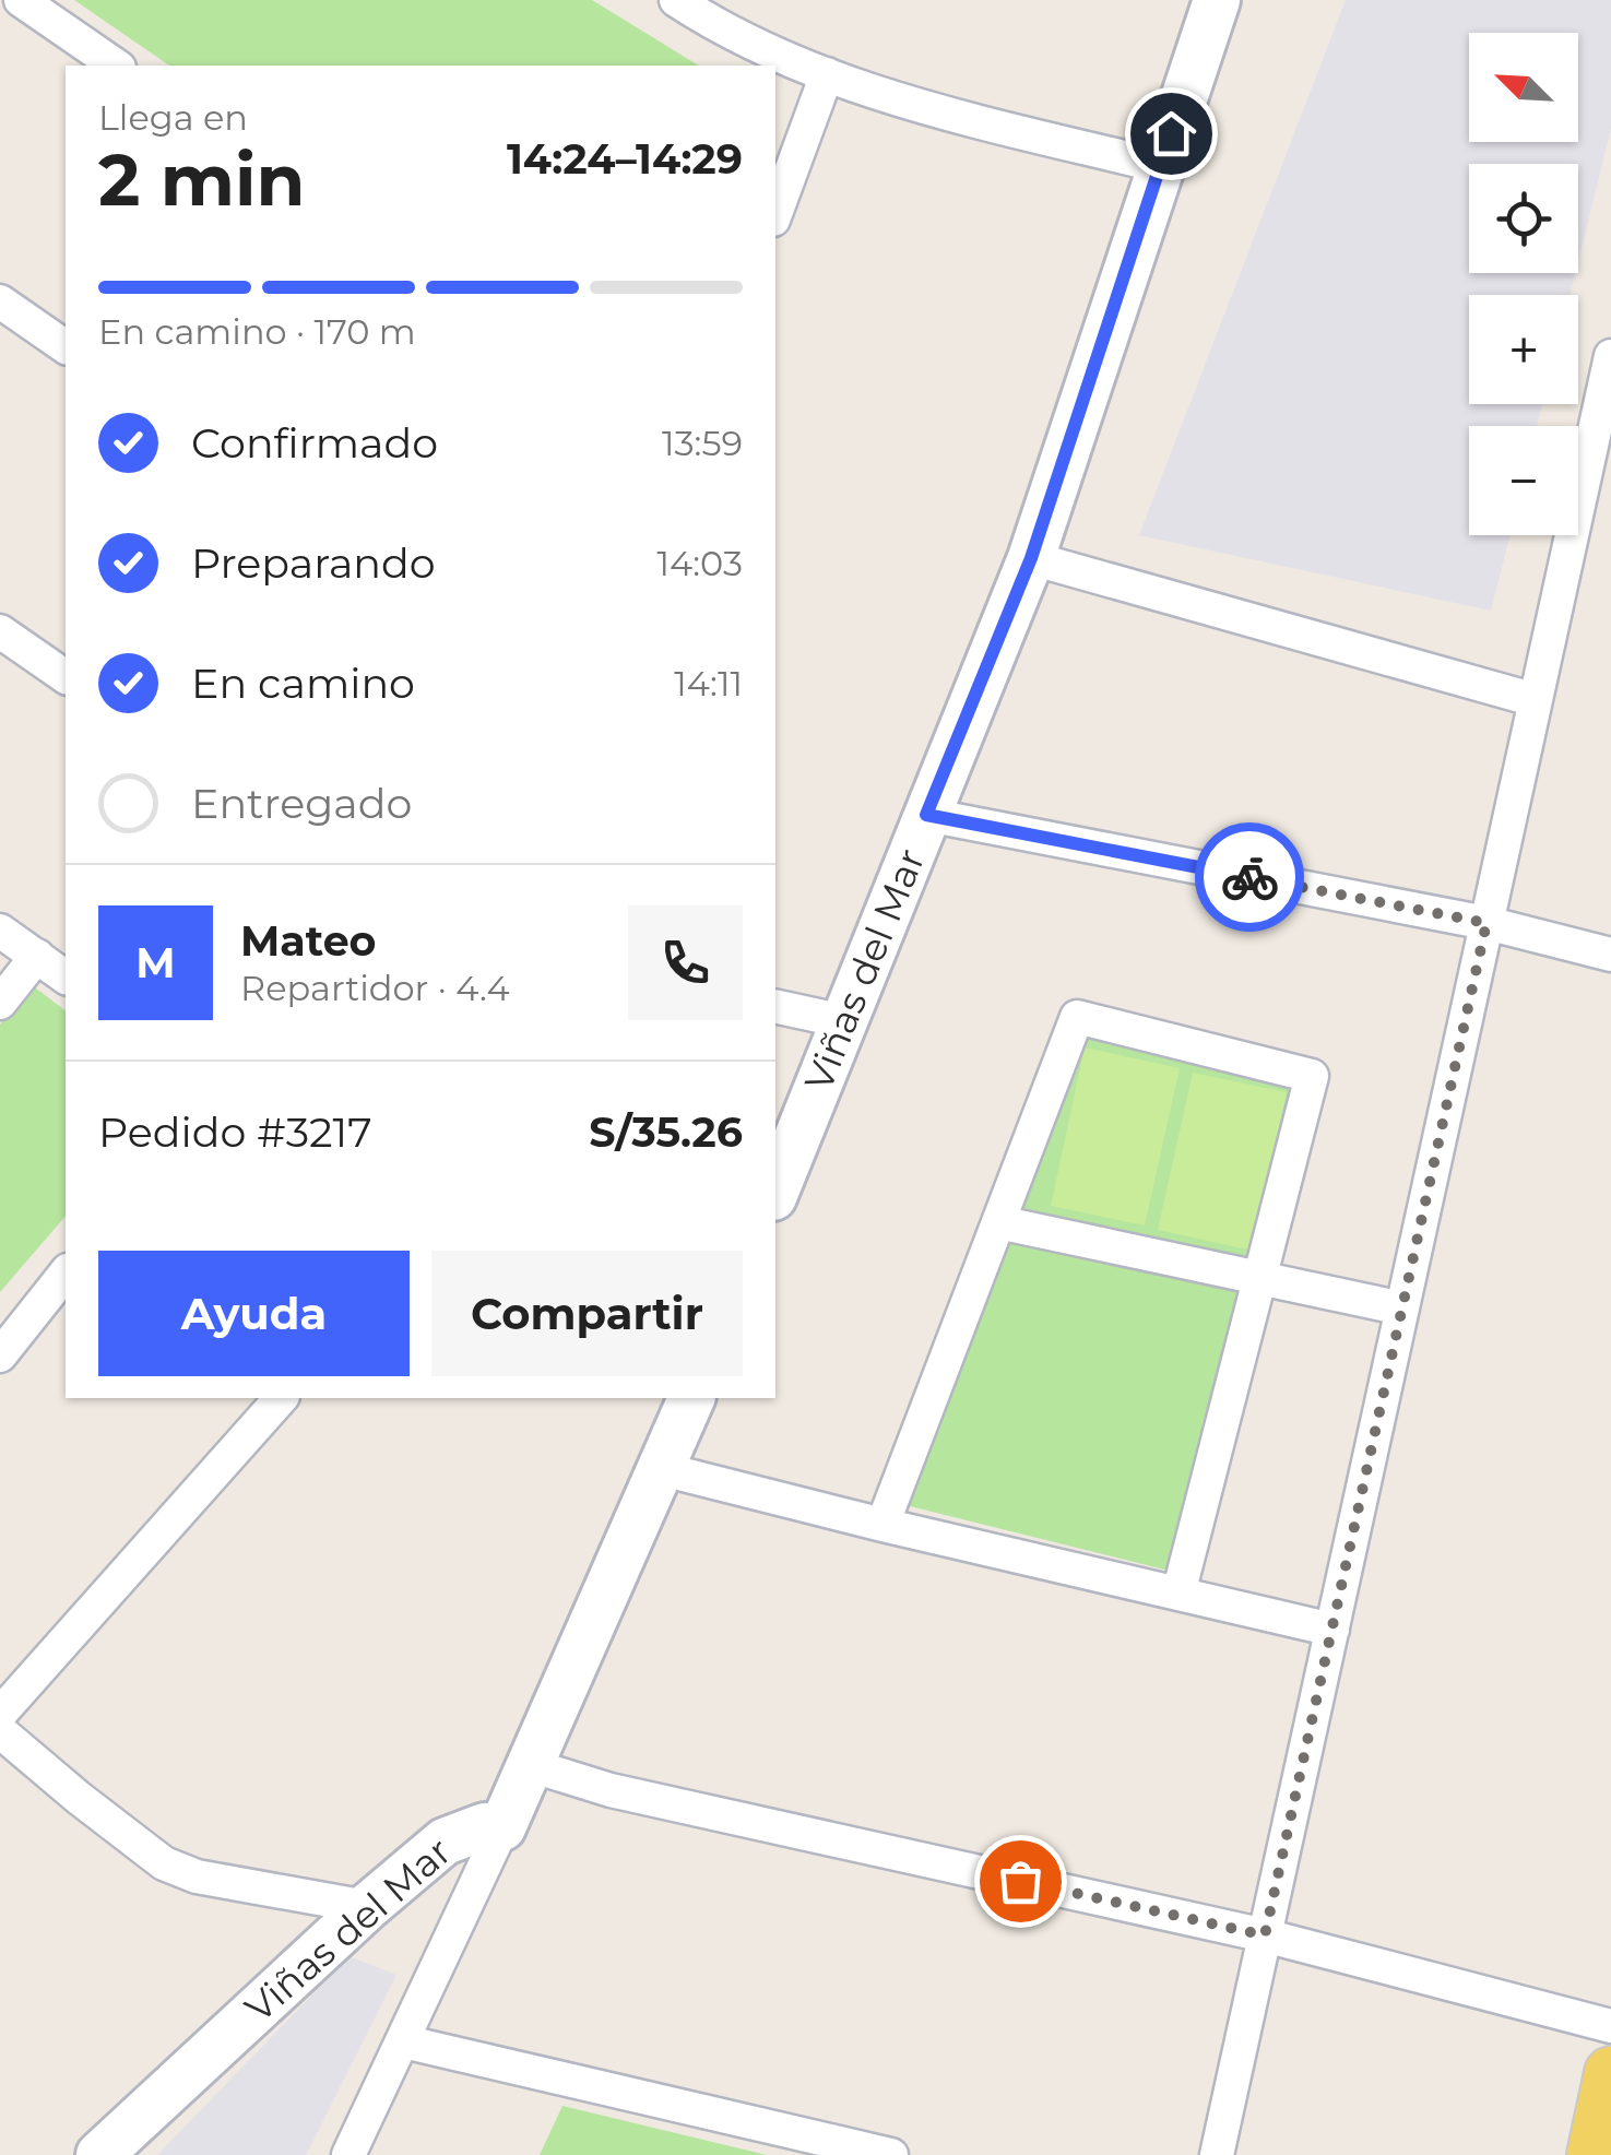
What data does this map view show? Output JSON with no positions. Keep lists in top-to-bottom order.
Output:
{
  "streets": {
    "street": ["Viñas del Mar"]
  },
  "north": "top left",
  "page": {
    "map_buttons": ["+", "−"],
    "heading": ["2 min", "Llega en", "14:24–14:29"],
    "panel": [
      "Mateo",
      "Repartidor · 4.4",
      "Pedido #3217",
      "S/35.26"
    ],
    "bar": "En camino · 170 m",
    "list": [
      ["Confirmado", "13:59"],
      ["Preparando", "14:03"],
      ["En camino", "14:11"],
      "Entregado"
    ],
    "round": "M",
    "buttons": ["Ayuda", "Compartir"]
  }
}
